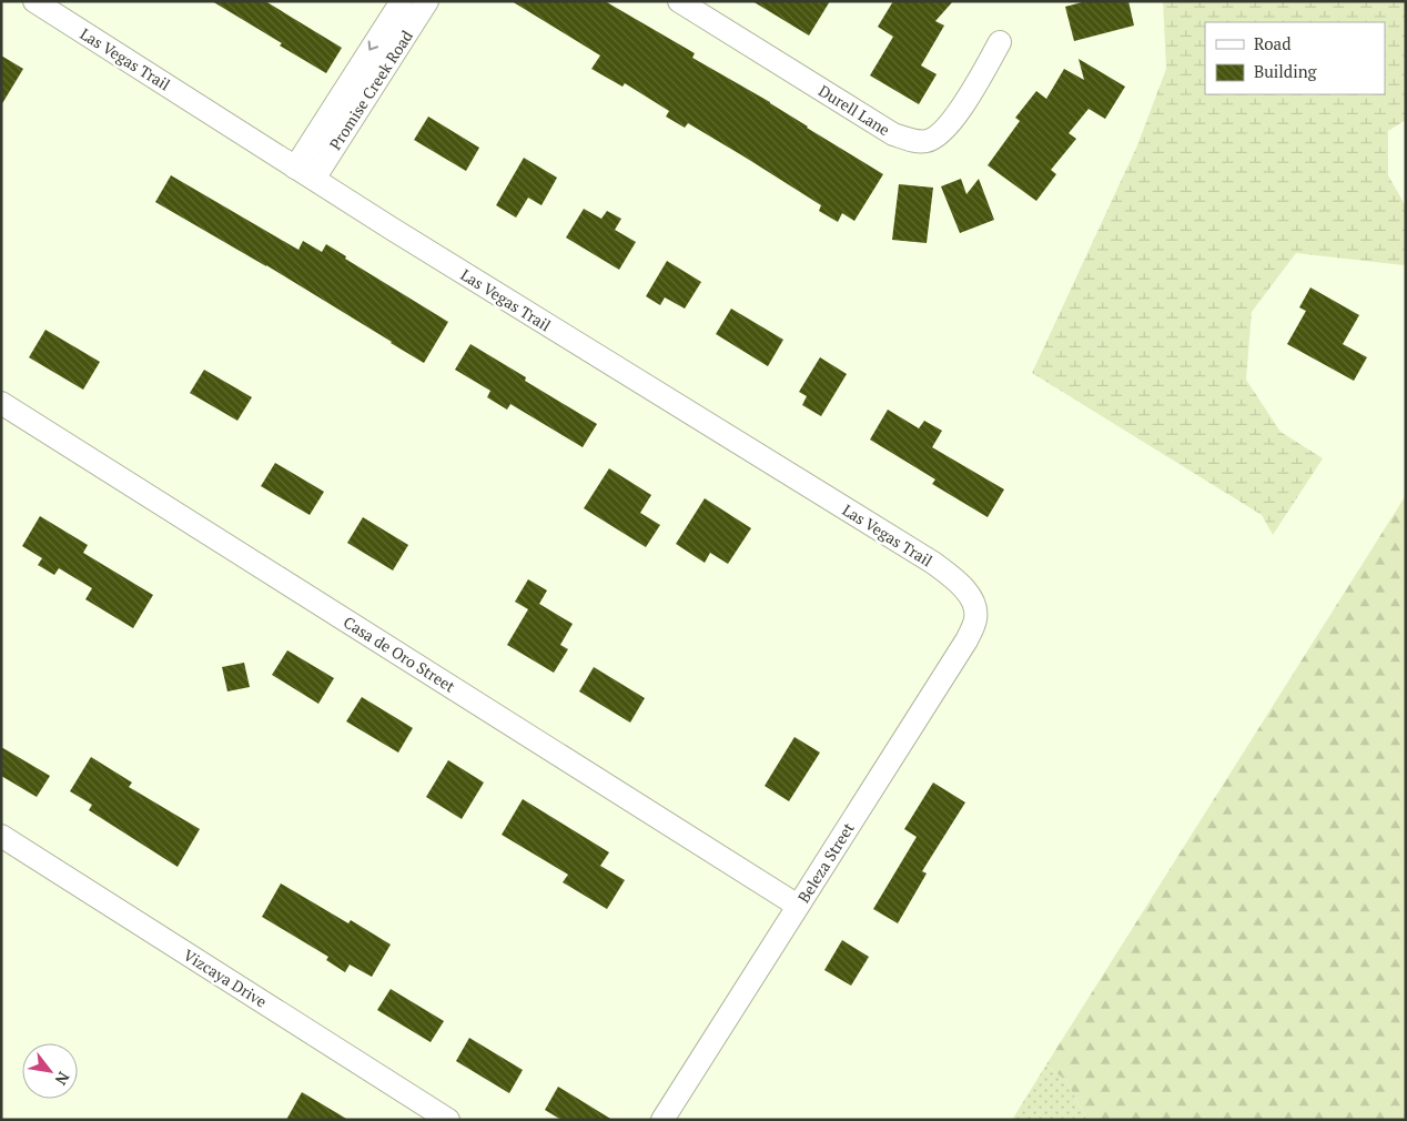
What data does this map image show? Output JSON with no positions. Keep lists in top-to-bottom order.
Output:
{
  "streets": {
    "street": [
      "Las Vegas Trail",
      "Promise Creek Road",
      "Durell Lane",
      "Casa de Oro Street",
      "Beleza Street",
      "Vizcaya Drive"
    ]
  },
  "crossings": [
    ["Las Vegas Trail", "Promise Creek Road"],
    ["Las Vegas Trail", "Beleza Street"],
    ["Casa de Oro Street", "Beleza Street"]
  ],
  "legend": ["Road", "Building"],
  "north": "bottom right"
}
